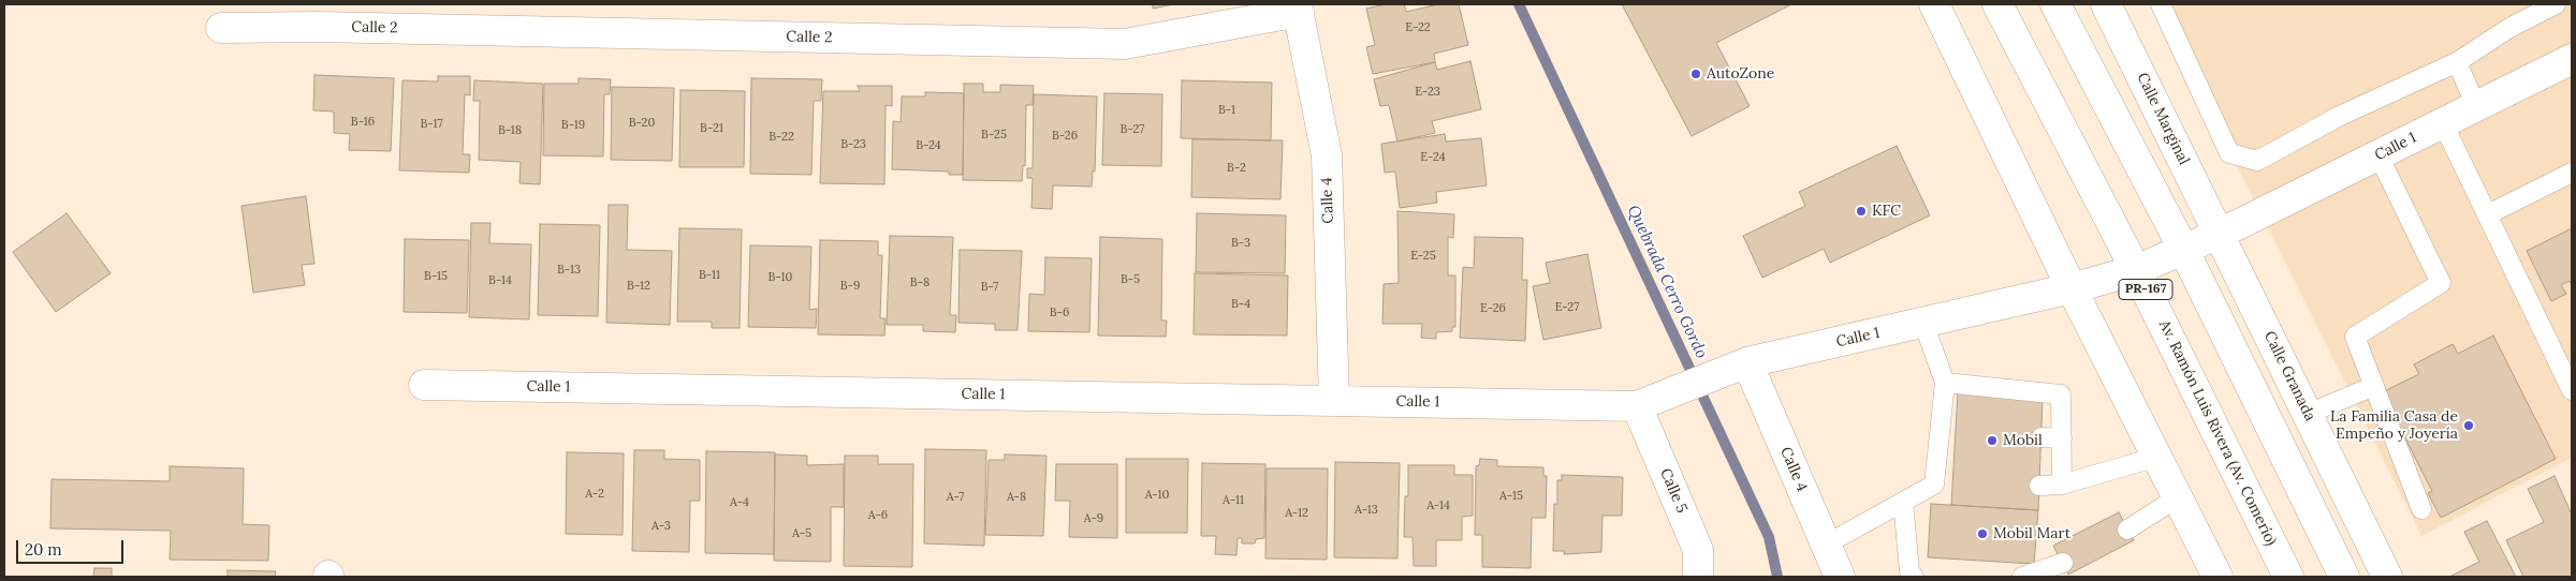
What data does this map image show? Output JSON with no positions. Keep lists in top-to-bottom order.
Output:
{
  "streets": {
    "street": [
      "Calle 2",
      "Calle Marginal",
      "Calle 1",
      "Calle 4",
      "PR-167",
      "Calle Granada",
      "Av. Ramón Luis Rivera (Av. Comerío)",
      "Calle 5"
    ]
  },
  "crossings": [
    ["Calle 2", "Calle 4"],
    ["Calle Marginal", "Calle 1"],
    ["Calle Marginal", "Calle Granada"],
    ["Calle 1", "Calle 4"],
    ["Calle 1", "Calle Granada"],
    ["Calle 1", "Av. Ramón Luis Rivera (Av. Comerío)"],
    ["Calle 1", "Calle 5"]
  ],
  "water": ["Quebrada Cerro Gordo"],
  "places": [
    "AutoZone",
    "KFC",
    "La Familia Casa de Empeño y Joyería",
    "Mobil",
    "Mobil Mart"
  ],
  "house_numbers": [
    "E-22",
    "E-23",
    "B-1",
    "B-16",
    "B-20",
    "B-17",
    "B-19",
    "B-21",
    "B-27",
    "B-18",
    "B-25",
    "B-26",
    "B-22",
    "B-23",
    "B-24",
    "E-24",
    "B-2",
    "B-3",
    "E-25",
    "B-13",
    "B-11",
    "B-15",
    "B-10",
    "B-5",
    "B-14",
    "B-8",
    "B-12",
    "B-9",
    "B-7",
    "B-4",
    "E-27",
    "E-26",
    "B-6",
    "A-2",
    "A-10",
    "A-15",
    "A-7",
    "A-8",
    "A-11",
    "A-4",
    "A-14",
    "A-13",
    "A-12",
    "A-6",
    "A-9",
    "A-3",
    "A-5"
  ],
  "scale_bar": "20 m"
}
